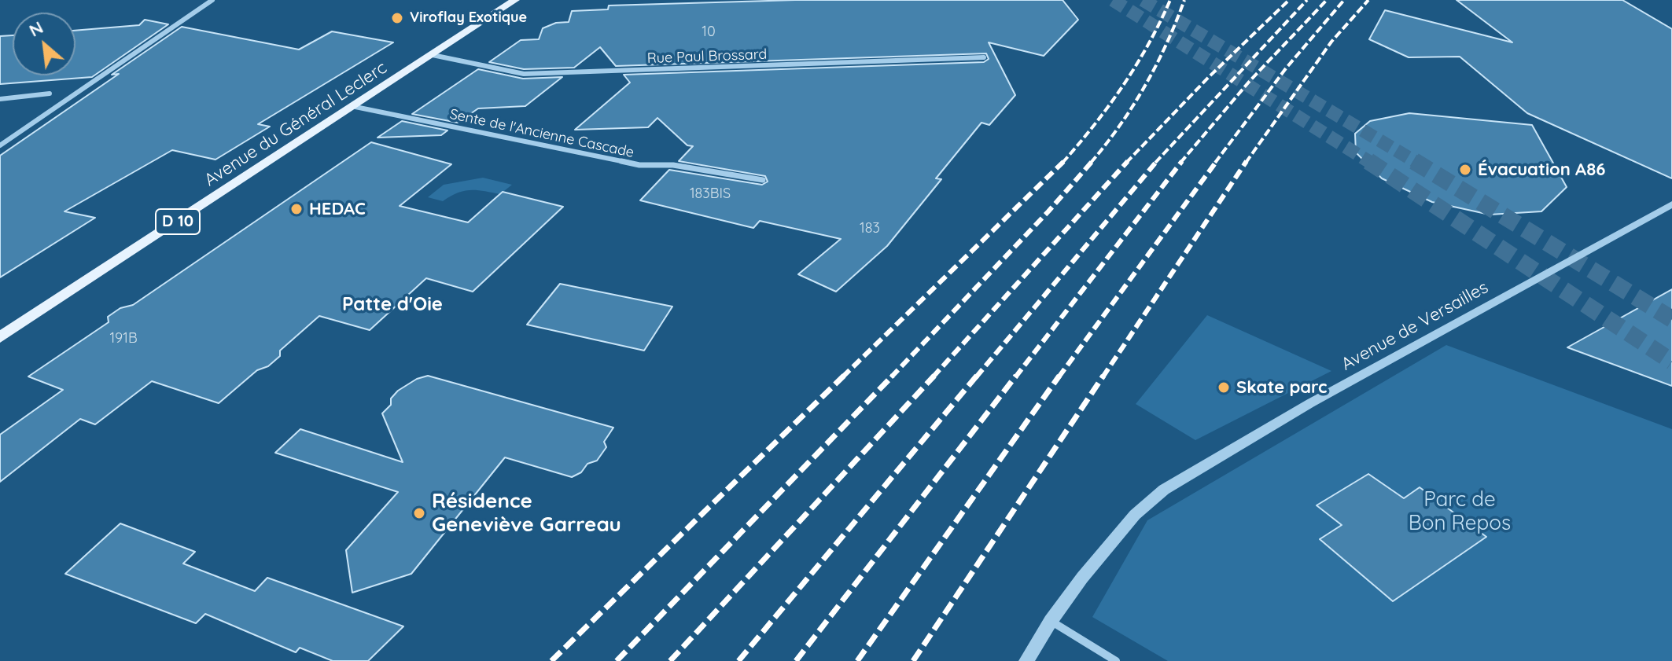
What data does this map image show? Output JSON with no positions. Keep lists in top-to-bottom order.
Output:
{
  "streets": {
    "main road": ["Avenue du Général Leclerc", "D 10"],
    "street": ["Rue Paul Brossard", "Sente de l'Ancienne Cascade", "Avenue de Versailles"]
  },
  "crossings": [
    ["Rue Paul Brossard", "Avenue du Général Leclerc"],
    ["Avenue du Général Leclerc", "Sente de l'Ancienne Cascade"]
  ],
  "districts": ["Patte d'Oie"],
  "parks": ["Parc de Bon Repos"],
  "places": [
    "Viroflay Exotique",
    "Évacuation A86",
    "HEDAC",
    "Skate parc",
    "Résidence Geneviève Garreau"
  ],
  "house_numbers": [
    "10",
    "183BIS",
    "183",
    "191B"
  ],
  "north": "top left"
}
